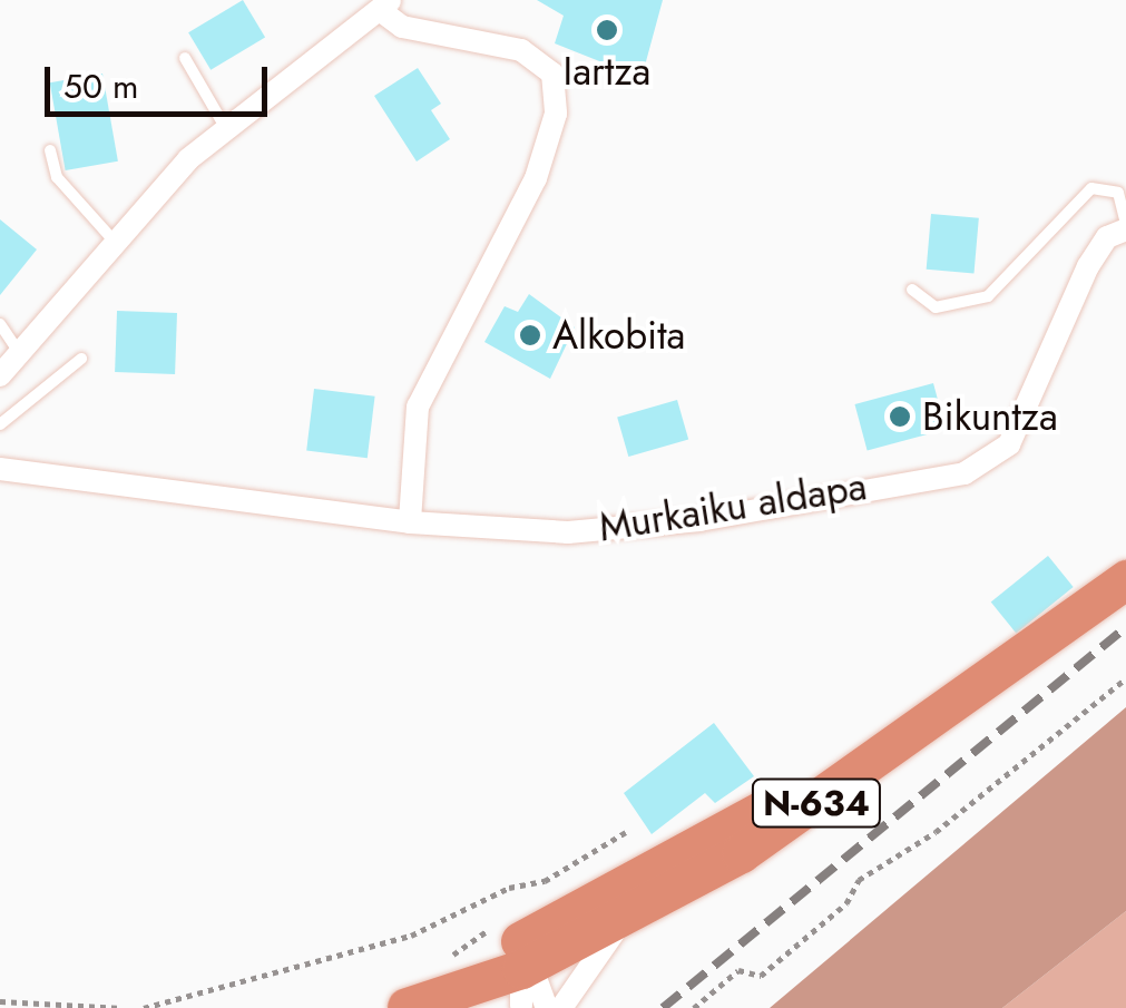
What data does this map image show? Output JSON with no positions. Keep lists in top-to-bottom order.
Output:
{
  "streets": {
    "highway": ["N-634"],
    "street": ["Murkaiku aldapa"]
  },
  "places": ["Iartza", "Alkobita", "Bikuntza"],
  "scale_bar": "50 m"
}
